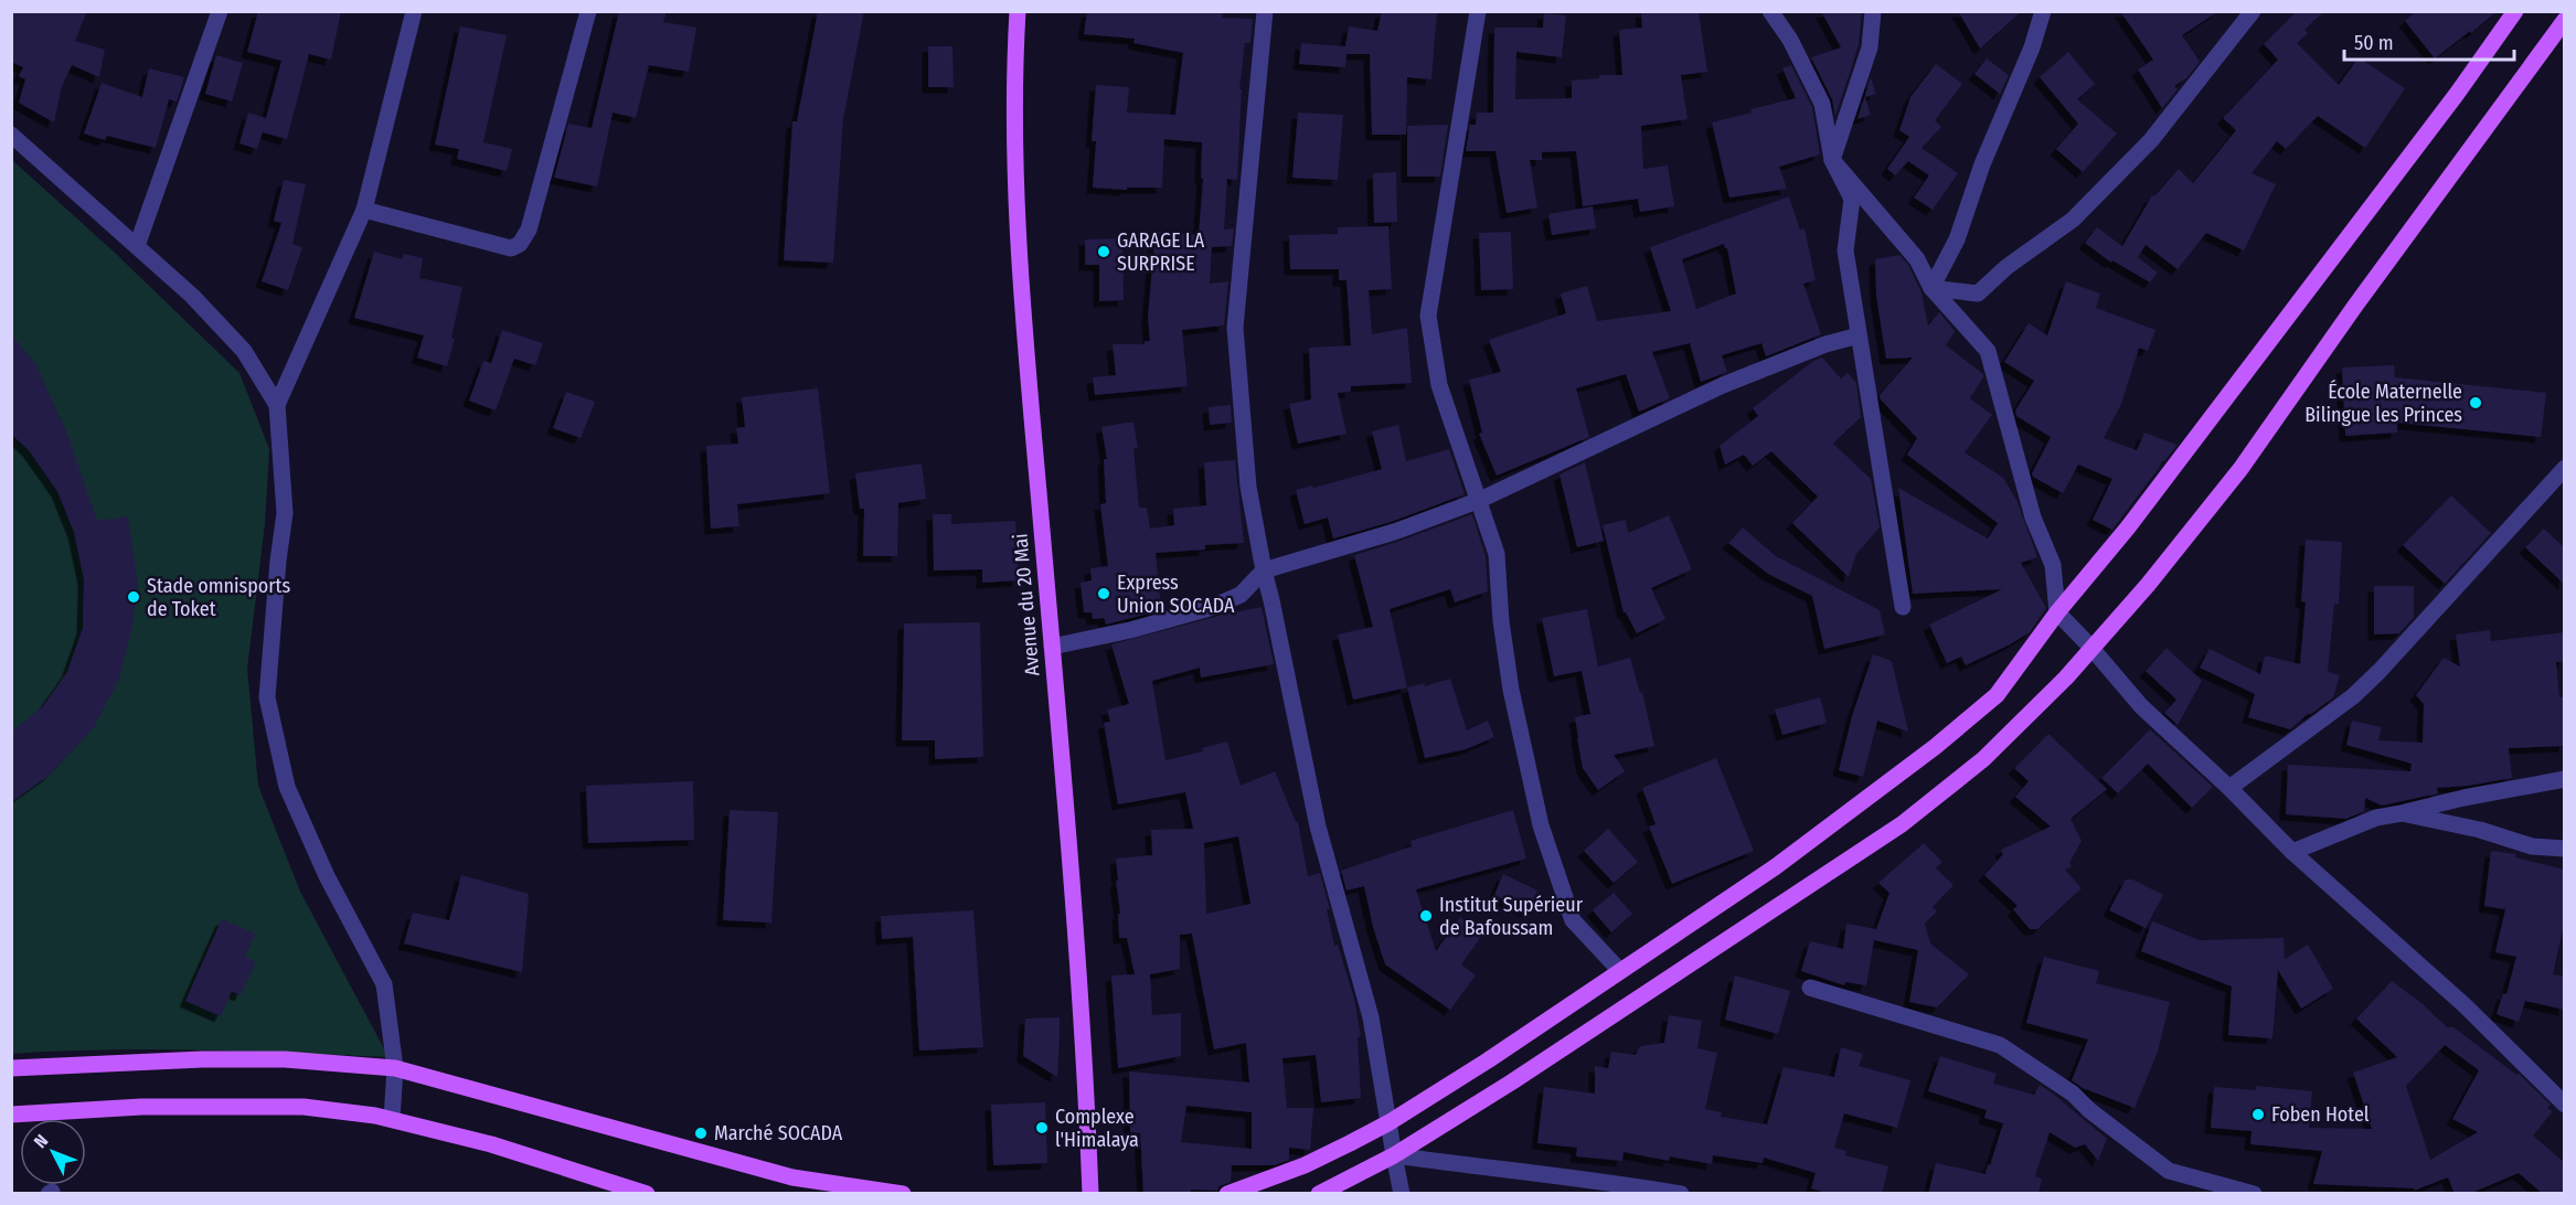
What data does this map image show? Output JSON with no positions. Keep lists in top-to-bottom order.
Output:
{
  "streets": {
    "main road": ["Avenue du 20 Mai"]
  },
  "places": [
    "GARAGE LA SURPRISE",
    "École Maternelle Bilingue les Princes",
    "Express Union SOCADA",
    "Stade omnisports de Toket",
    "Institut Supérieur de Bafoussam",
    "Foben Hotel",
    "Complexe l'Himalaya",
    "Marché SOCADA"
  ],
  "scale_bar": "50 m",
  "north": "top left"
}
